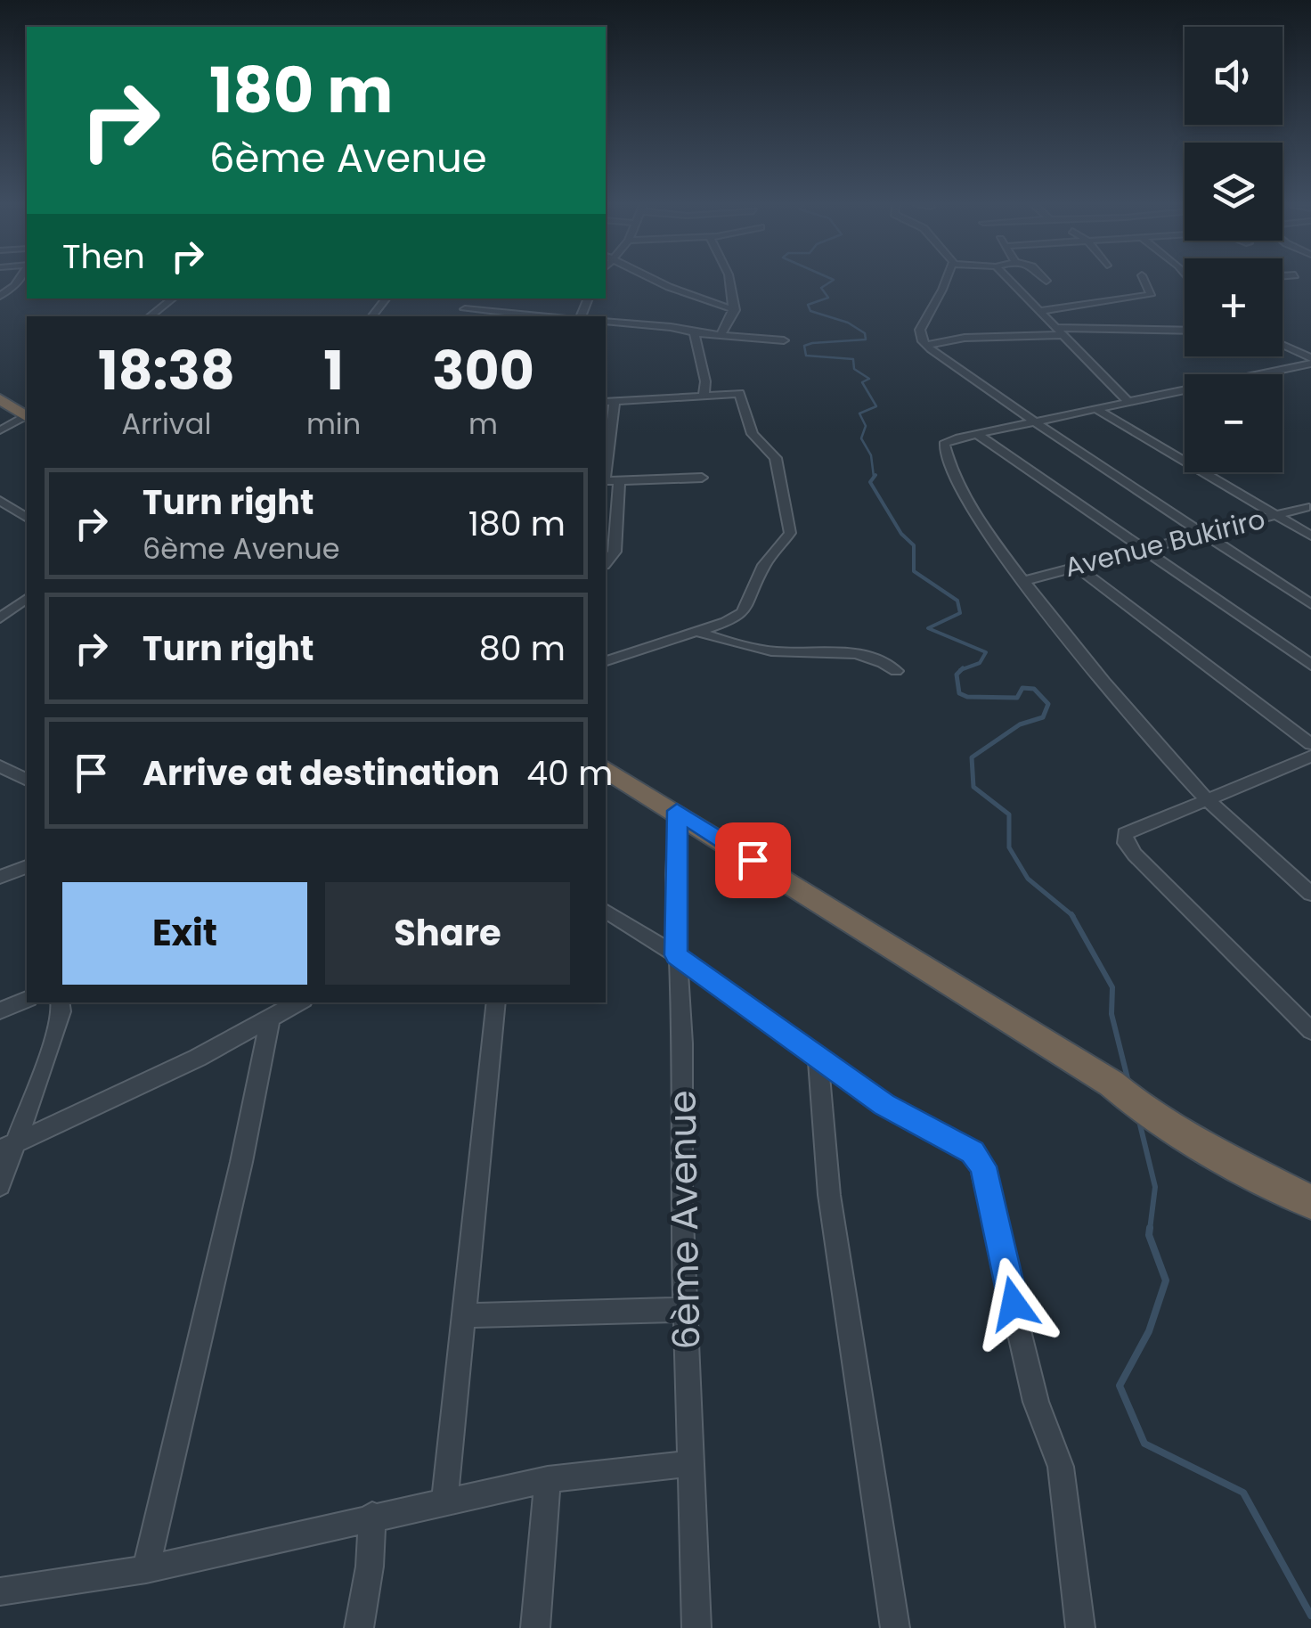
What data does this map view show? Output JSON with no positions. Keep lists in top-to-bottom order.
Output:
{
  "streets": {
    "street": ["Avenue Bukiriro", "6ème Avenue"]
  },
  "page": {
    "map_buttons": ["+", "−"],
    "turn": ["180 m", "6ème Avenue"],
    "then": "Then",
    "eta": [
      "18:38",
      "Arrival",
      "1",
      "min",
      "300",
      "m"
    ],
    "list": [
      {
        "name": "Turn right",
        "note": "6ème Avenue",
        "value": "180 m"
      },
      {
        "name": "Turn right",
        "value": "80 m"
      },
      {
        "name": "Arrive at destination",
        "value": "40 m"
      }
    ],
    "buttons": ["Exit", "Share"]
  }
}
